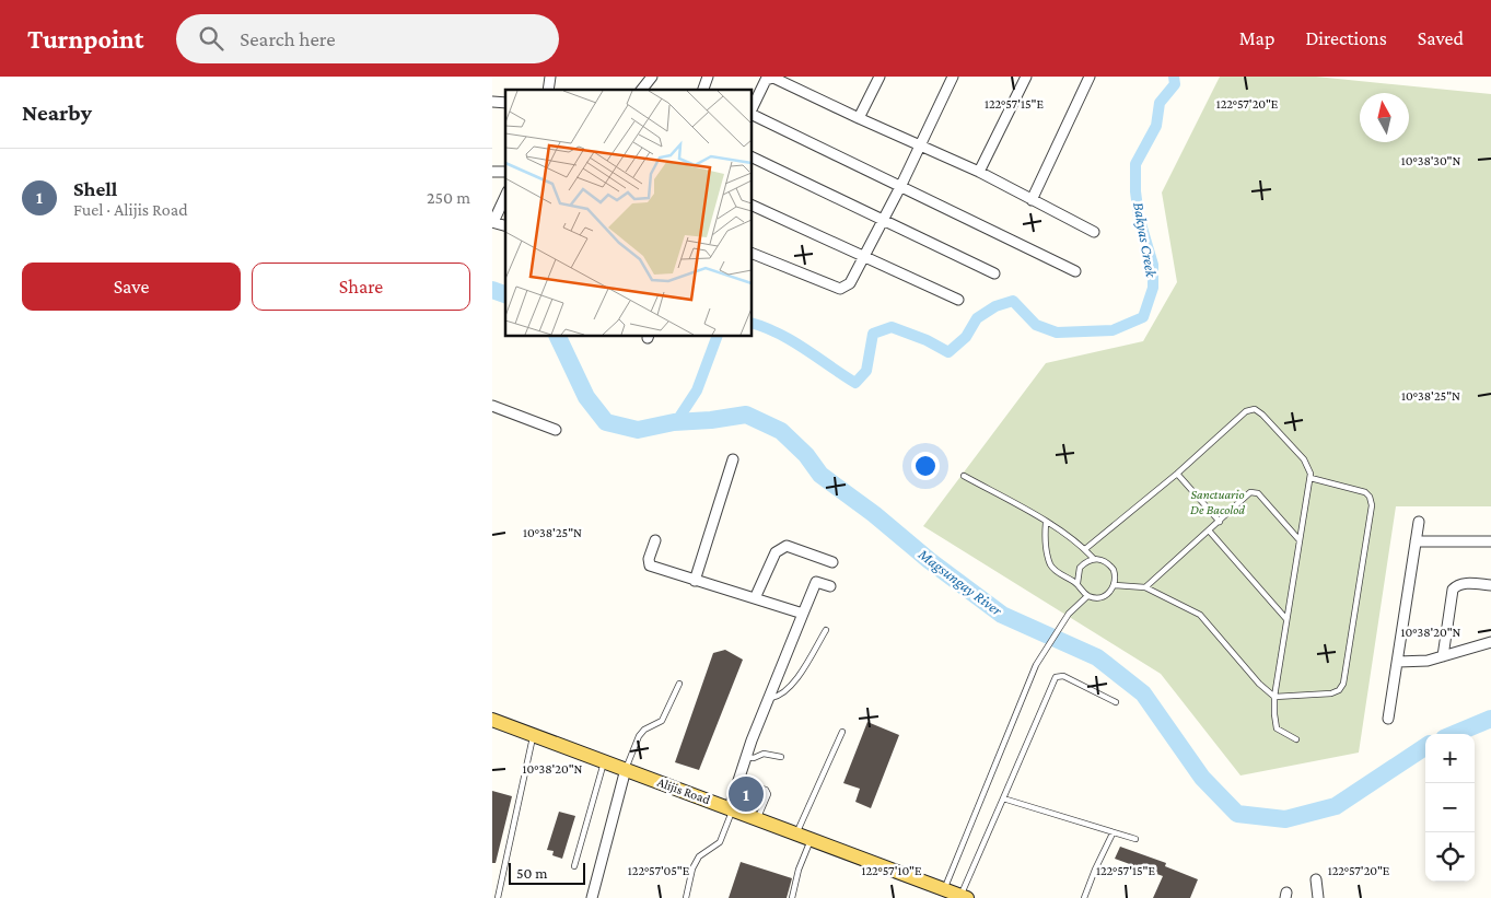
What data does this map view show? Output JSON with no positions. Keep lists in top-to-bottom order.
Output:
{
  "streets": {
    "main road": ["Alijis Road"]
  },
  "water": ["Bakyas Creek", "Magsungay River"],
  "parks": ["Sanctuario De Bacolod"],
  "scale_bar": "50 m",
  "north": "top",
  "page": {
    "header": "Turnpoint",
    "search": "Search here",
    "nav": ["Map", "Directions", "Saved"],
    "heading": "Nearby",
    "list": [
      {
        "mark": "1",
        "name": "Shell",
        "note": "Fuel · Alijis Road",
        "value": "250 m"
      }
    ],
    "buttons": ["Save", "Share"],
    "map_buttons": ["+", "−"],
    "pins": "1",
    "scale": "50 m"
  },
  "coordinates": [
    "122°57'15\"E",
    "122°57'20\"E",
    "10°38'30\"N",
    "10°38'25\"N",
    "10°38'20\"N",
    "122°57'05\"E",
    "122°57'10\"E"
  ]
}
